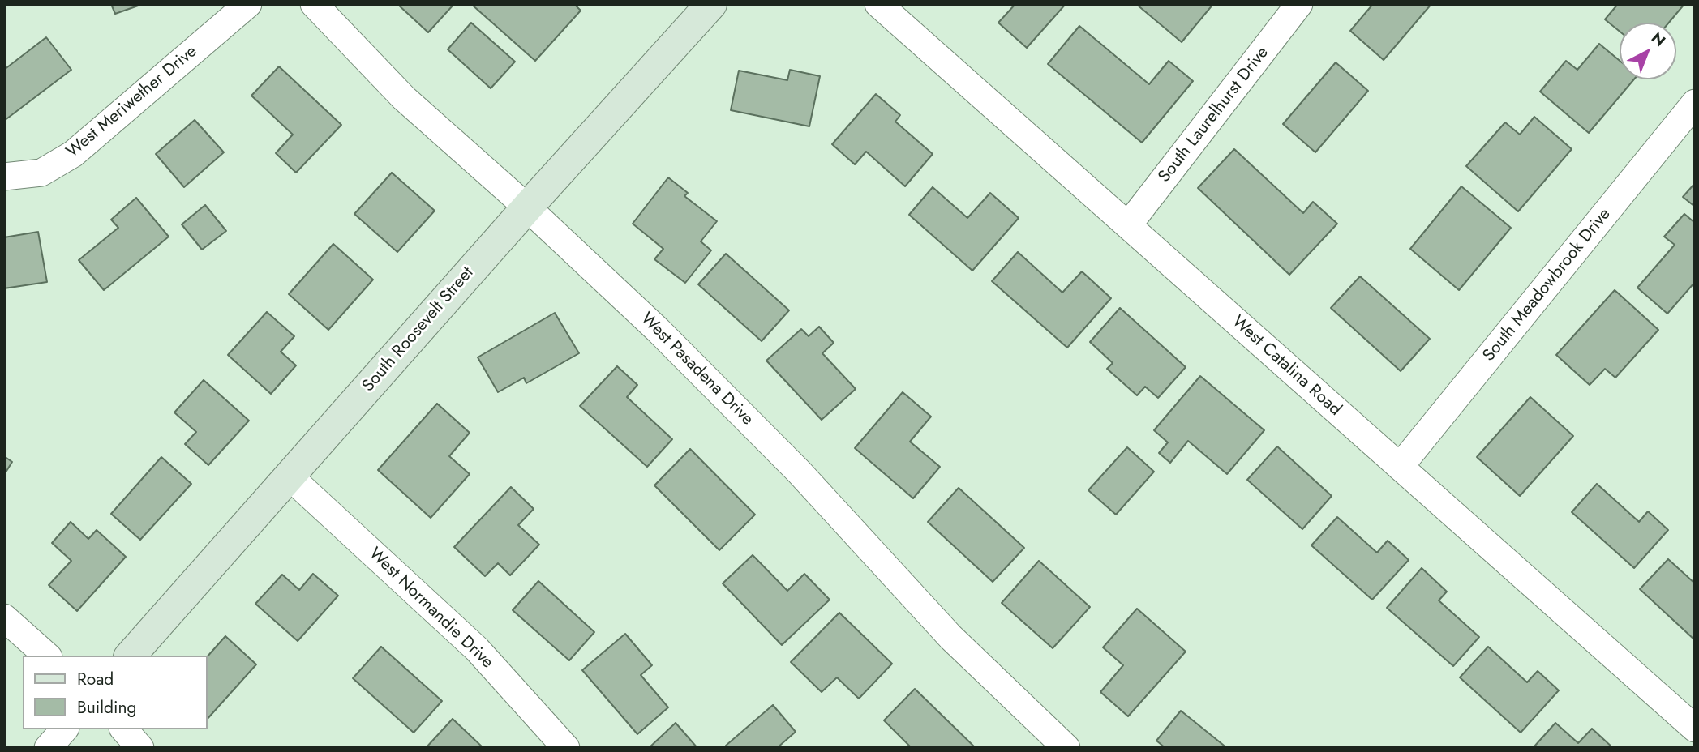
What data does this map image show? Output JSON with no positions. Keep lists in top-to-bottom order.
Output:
{
  "streets": {
    "street": [
      "West Meriwether Drive",
      "South Laurelhurst Drive",
      "South Meadowbrook Drive",
      "South Roosevelt Street",
      "West Catalina Road",
      "West Pasadena Drive",
      "West Normandie Drive"
    ]
  },
  "crossings": [
    ["South Laurelhurst Drive", "West Catalina Road"],
    ["South Meadowbrook Drive", "West Catalina Road"],
    ["South Roosevelt Street", "West Pasadena Drive"],
    ["South Roosevelt Street", "West Normandie Drive"]
  ],
  "legend": ["Road", "Building"],
  "north": "top right"
}
